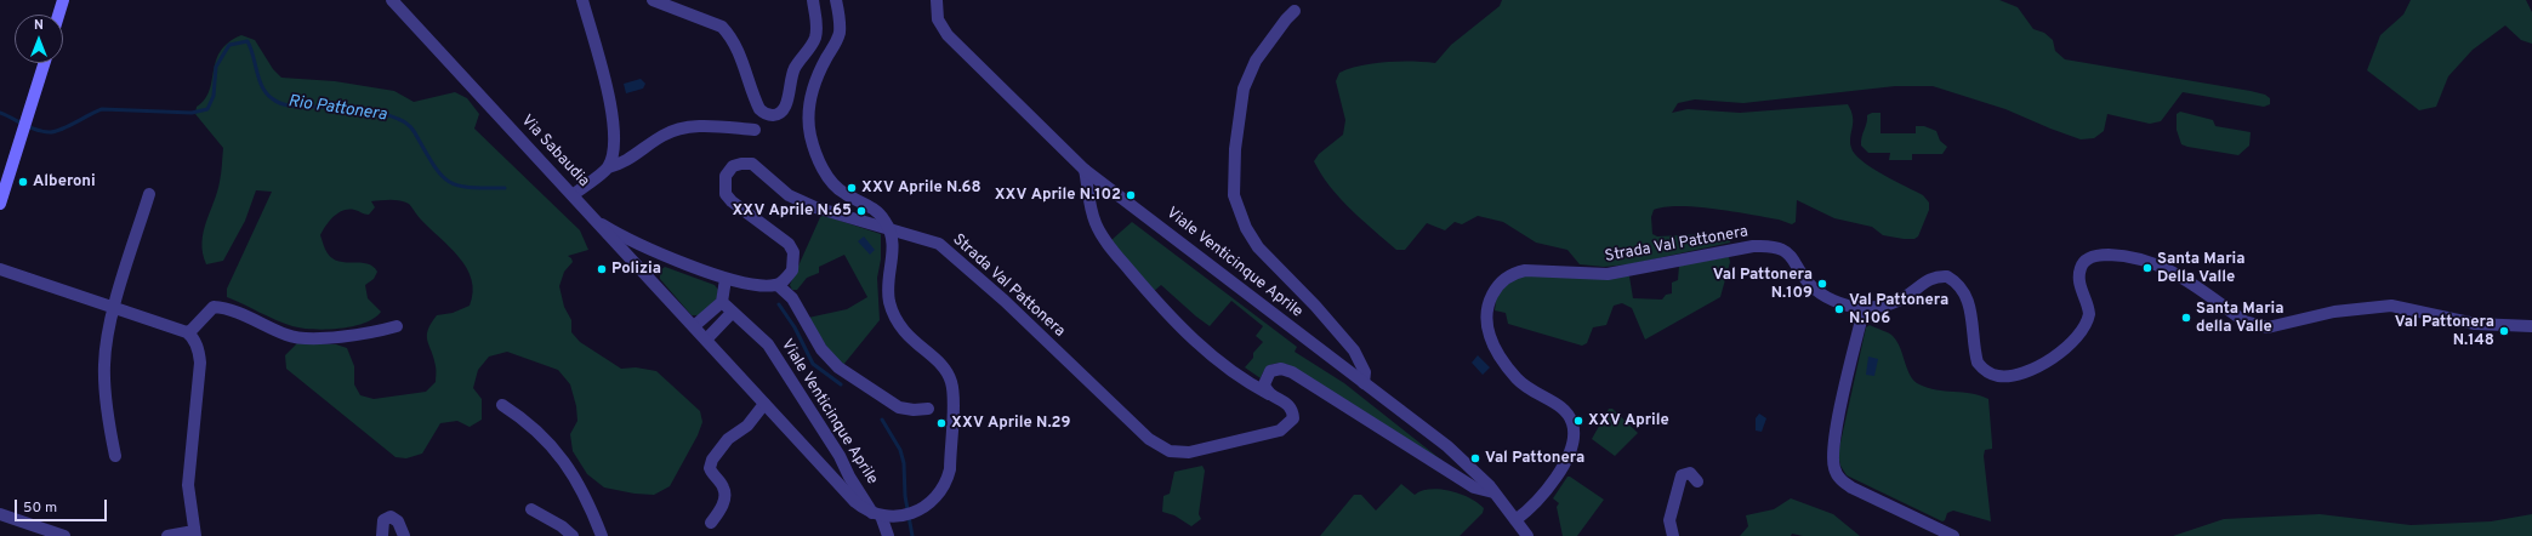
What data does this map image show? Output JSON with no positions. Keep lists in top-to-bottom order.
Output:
{
  "streets": {
    "street": ["Via Sabaudia", "Strada Val Pattonera", "Viale Venticinque Aprile"]
  },
  "crossings": [
    ["Via Sabaudia", "Viale Venticinque Aprile"],
    ["Strada Val Pattonera", "Viale Venticinque Aprile"]
  ],
  "water": ["Rio Pattonera"],
  "places": [
    "Alberoni",
    "XXV Aprile N.68",
    "XXV Aprile N.102",
    "XXV Aprile N.65",
    "Santa Maria Della Valle",
    "Polizia",
    "Val Pattonera N.109",
    "Val Pattonera N.106",
    "Santa Maria della Valle",
    "Val Pattonera N.148",
    "XXV Aprile",
    "XXV Aprile N.29",
    "Val Pattonera"
  ],
  "scale_bar": "50 m",
  "north": "top"
}
